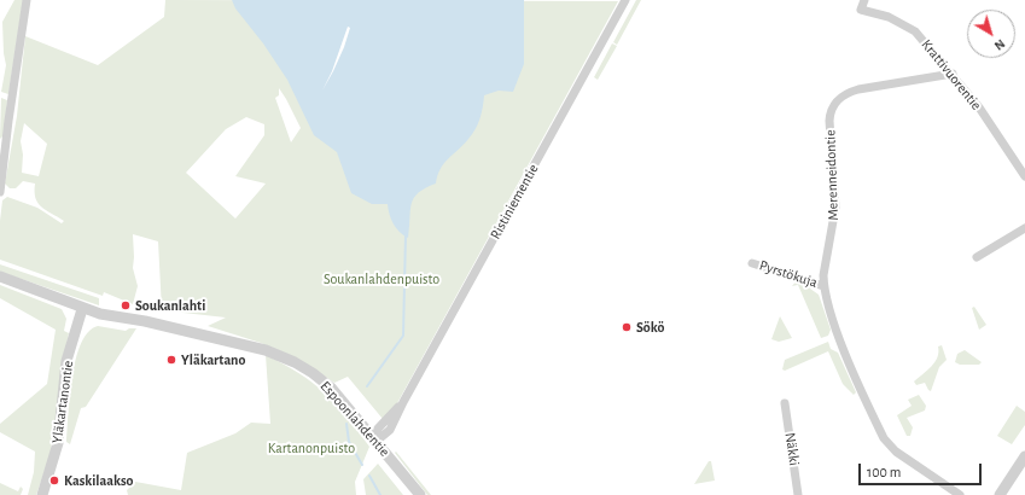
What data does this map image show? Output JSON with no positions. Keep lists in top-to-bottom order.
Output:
{
  "streets": {
    "street": [
      "Krattivuorentie",
      "Merenneidontie",
      "Ristiniementie",
      "Pyrstökuja",
      "Yläkartanontie",
      "Espoonlahdentie",
      "Näkki"
    ]
  },
  "crossings": [
    ["Krattivuorentie", "Merenneidontie"],
    ["Merenneidontie", "Pyrstökuja"],
    ["Ristiniementie", "Espoonlahdentie"],
    ["Yläkartanontie", "Espoonlahdentie"]
  ],
  "parks": ["Soukanlahdenpuisto", "Kartanonpuisto"],
  "places": [
    "Soukanlahti",
    "Sökö",
    "Yläkartano",
    "Kaskilaakso"
  ],
  "scale_bar": "100 m",
  "north": "bottom right"
}
